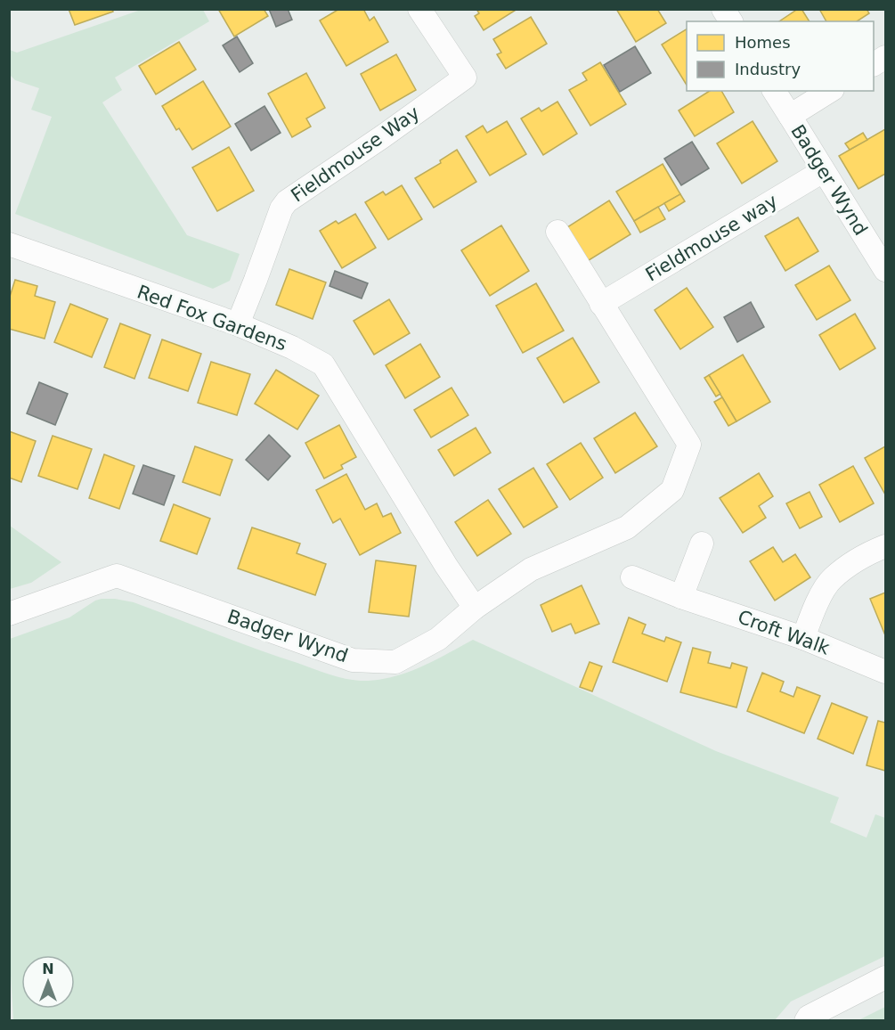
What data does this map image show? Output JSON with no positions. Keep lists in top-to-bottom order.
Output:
{
  "streets": {
    "street": [
      "Fieldmouse Way",
      "Badger Wynd",
      "Fieldmouse way",
      "Red Fox Gardens",
      "Croft Walk"
    ]
  },
  "crossings": [
    ["Fieldmouse Way", "Red Fox Gardens"],
    ["Badger Wynd", "Fieldmouse way"],
    ["Badger Wynd", "Red Fox Gardens"]
  ],
  "legend": ["Homes", "Industry"],
  "north": "top"
}
